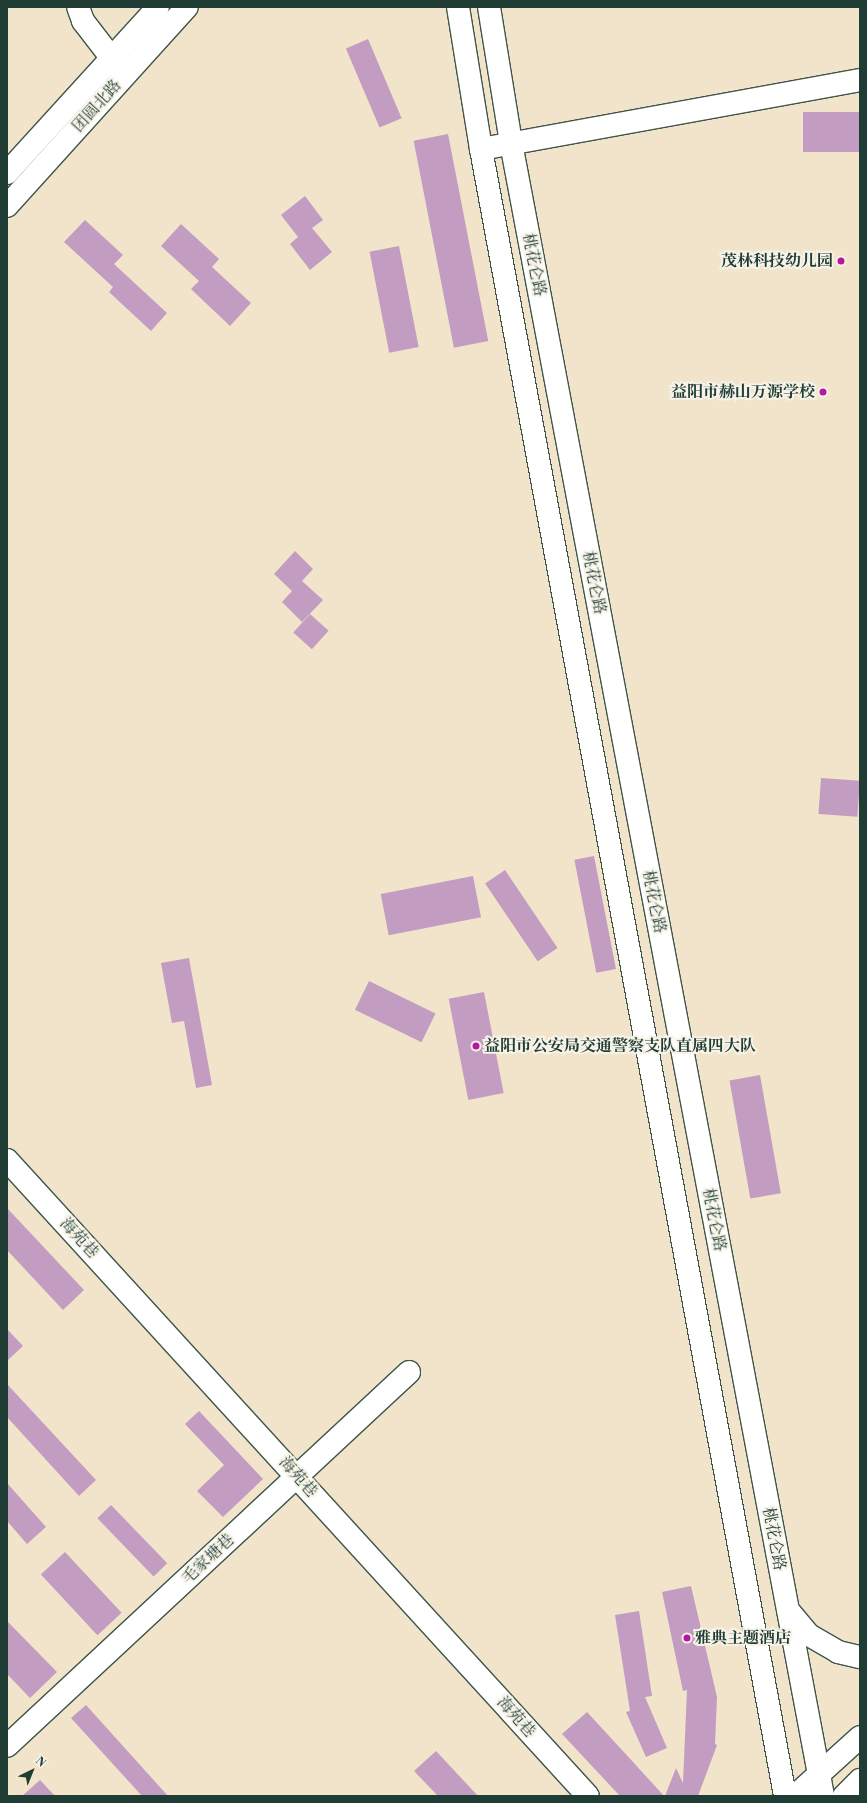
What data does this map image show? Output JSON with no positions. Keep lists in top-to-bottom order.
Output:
{
  "streets": {
    "main road": [
      "团圆北路",
      "桃花仑路",
      "海苑巷",
      "毛家塘巷"
    ]
  },
  "crossings": [
    ["海苑巷", "毛家塘巷"]
  ],
  "places": [
    "茂林科技幼儿园",
    "益阳市赫山万源学校",
    "益阳市公安局交通警察支队直属四大队",
    "雅典主题酒店"
  ],
  "north": "top right"
}
